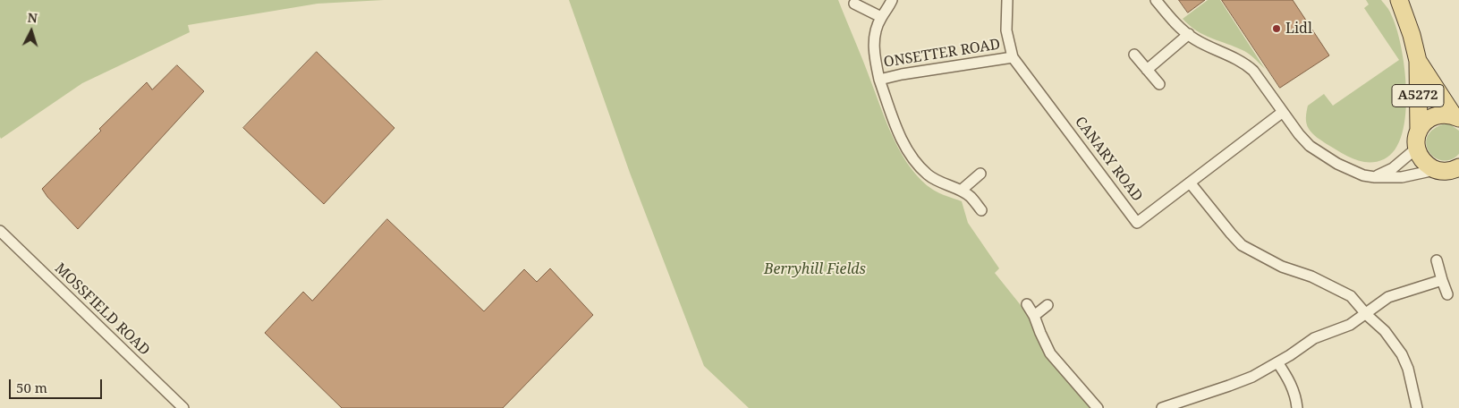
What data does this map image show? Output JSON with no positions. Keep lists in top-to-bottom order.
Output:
{
  "streets": {
    "main road": ["A5272"],
    "street": ["ONSETTER ROAD", "CANARY ROAD", "MOSSFIELD ROAD"]
  },
  "crossings": [
    ["ONSETTER ROAD", "CANARY ROAD"]
  ],
  "parks": ["Berryhill Fields"],
  "places": ["Lidl"],
  "scale_bar": "50 m",
  "north": "top"
}
